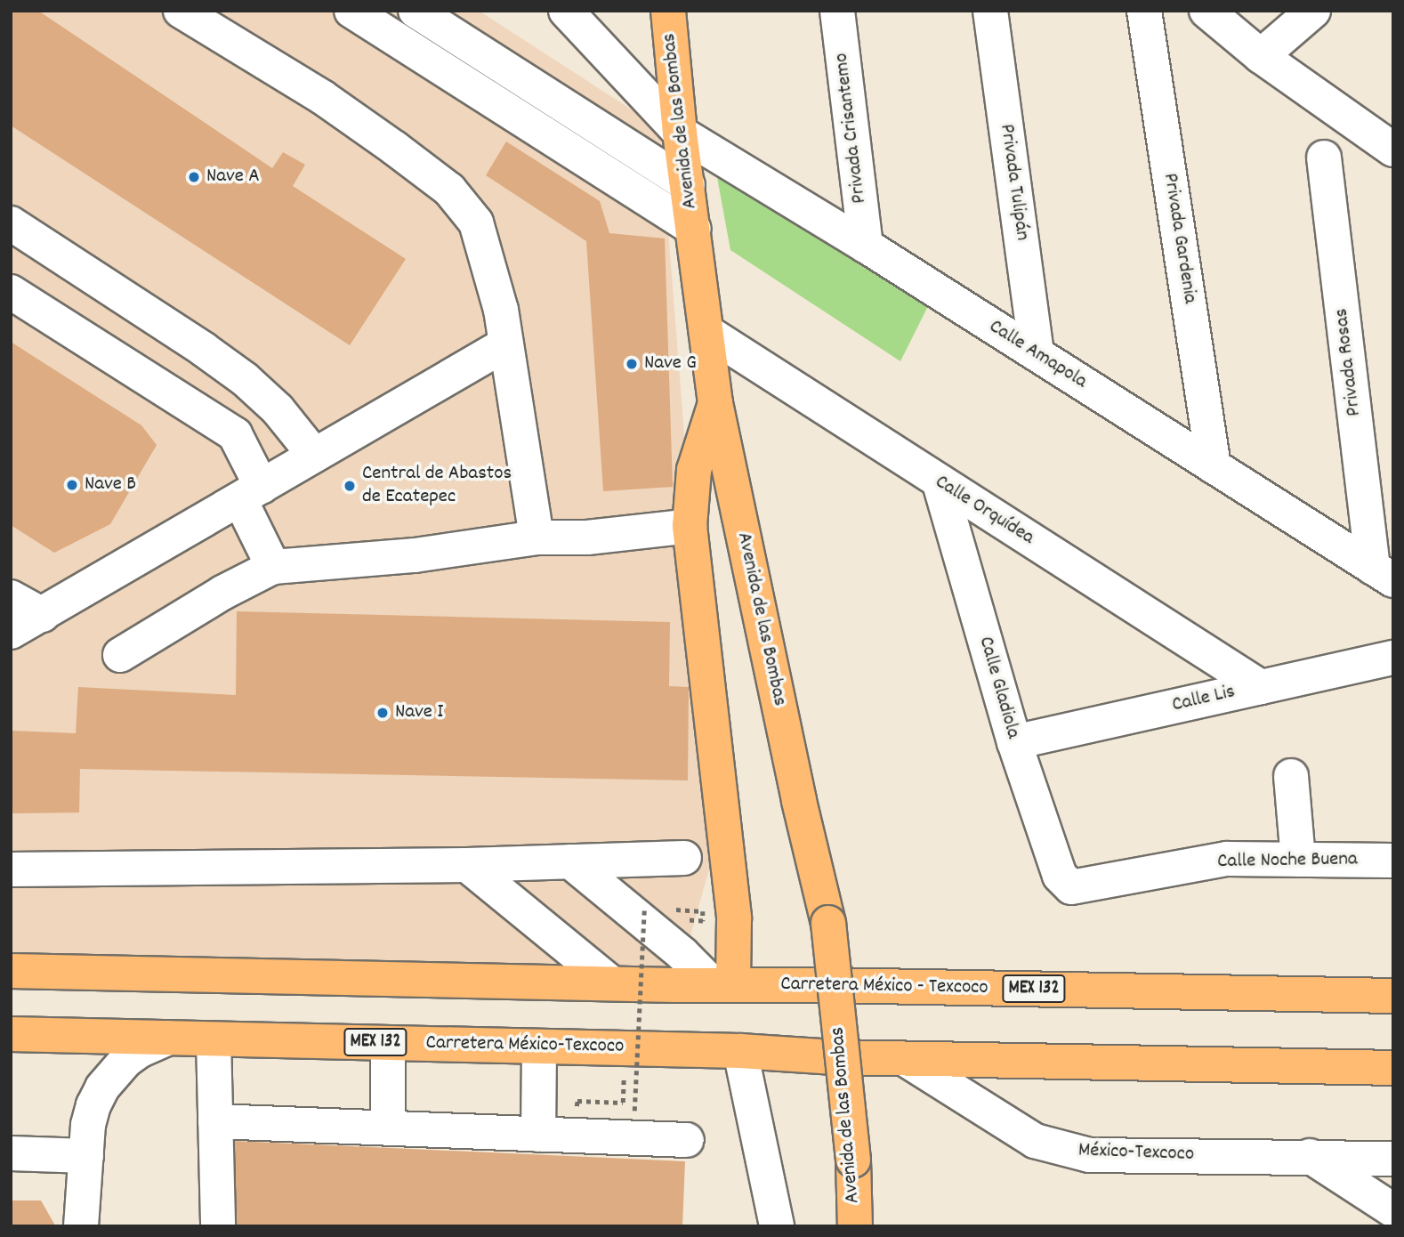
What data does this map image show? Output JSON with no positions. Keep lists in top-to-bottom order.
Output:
{
  "streets": {
    "main road": [
      "Avenida de las Bombas",
      "Carretera México - Texcoco",
      "MEX 132",
      "Carretera México-Texcoco"
    ],
    "street": [
      "Privada Crisantemo",
      "Privada Tulipán",
      "Privada Gardenia",
      "Calle Amapola",
      "Privada Rosas",
      "Calle Orquídea",
      "Calle Gladiola",
      "Calle Lis",
      "Calle Noche Buena",
      "México-Texcoco"
    ]
  },
  "crossings": [
    ["Avenida de las Bombas", "Calle Amapola"],
    ["Avenida de las Bombas", "Calle Orquídea"],
    ["Privada Crisantemo", "Calle Amapola"],
    ["Privada Tulipán", "Calle Amapola"],
    ["Privada Gardenia", "Calle Amapola"],
    ["Calle Amapola", "Privada Rosas"],
    ["Calle Orquídea", "Calle Gladiola"],
    ["Calle Orquídea", "Calle Lis"],
    ["Calle Gladiola", "Calle Lis"],
    ["Calle Gladiola", "Calle Noche Buena"],
    ["Carretera México - Texcoco", "MEX 132"],
    ["MEX 132", "Carretera México-Texcoco"],
    ["MEX 132", "México-Texcoco"]
  ],
  "places": [
    "Nave A",
    "Nave G",
    "Nave B",
    "Central de Abastos de Ecatepec",
    "Nave I"
  ]
}
